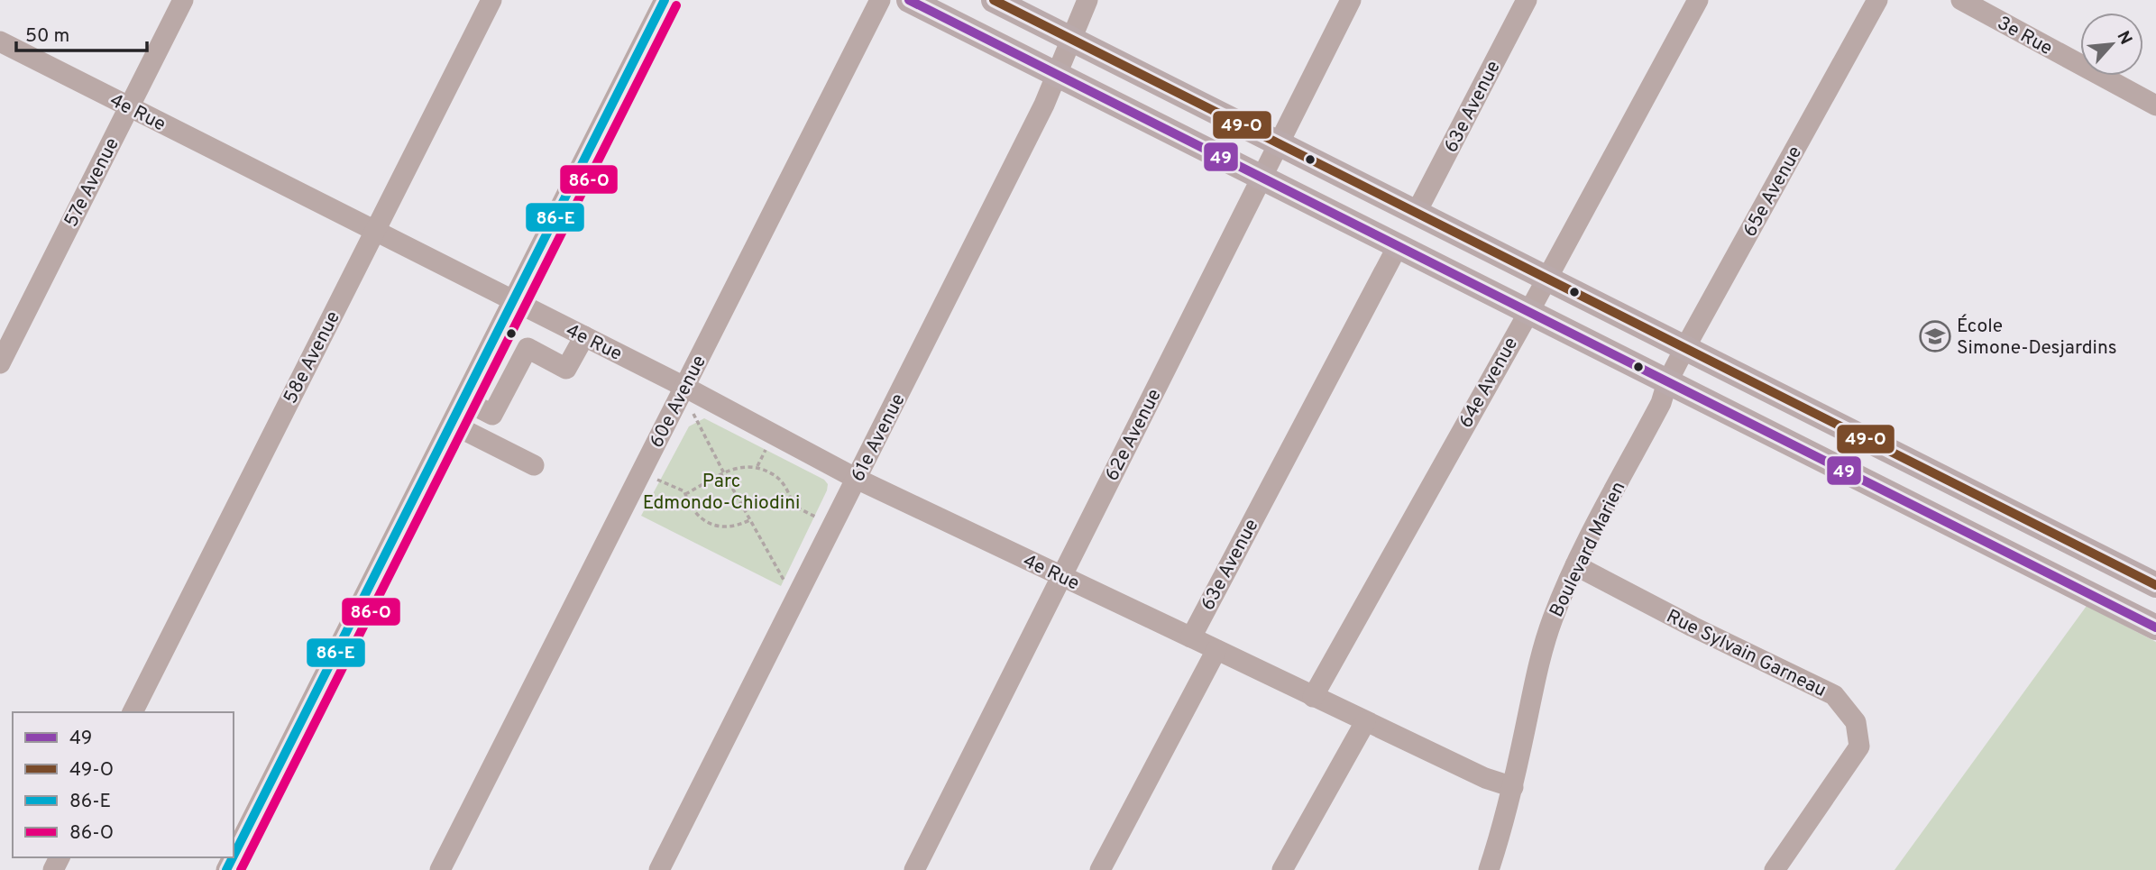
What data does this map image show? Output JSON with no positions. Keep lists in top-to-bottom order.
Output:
{
  "streets": {
    "street": [
      "3e Rue",
      "63e Avenue",
      "4e Rue",
      "57e Avenue",
      "65e Avenue",
      "58e Avenue",
      "64e Avenue",
      "60e Avenue",
      "62e Avenue",
      "61e Avenue",
      "Boulevard Marien",
      "Rue Sylvain Garneau"
    ]
  },
  "crossings": [
    ["63e Avenue", "4e Rue"],
    ["4e Rue", "57e Avenue"],
    ["4e Rue", "58e Avenue"],
    ["4e Rue", "60e Avenue"],
    ["4e Rue", "62e Avenue"],
    ["4e Rue", "61e Avenue"],
    ["65e Avenue", "Boulevard Marien"],
    ["Boulevard Marien", "Rue Sylvain Garneau"]
  ],
  "parks": ["Parc Edmondo-Chiodini"],
  "places": {
    "school or university": ["École Simone-Desjardins"]
  },
  "lines": [
    "transit line 49",
    "transit line 49-O",
    "transit line 86-E",
    "transit line 86-O"
  ],
  "legend": [
    "49",
    "49-O",
    "86-E",
    "86-O"
  ],
  "scale_bar": "50 m",
  "north": "top right"
}
